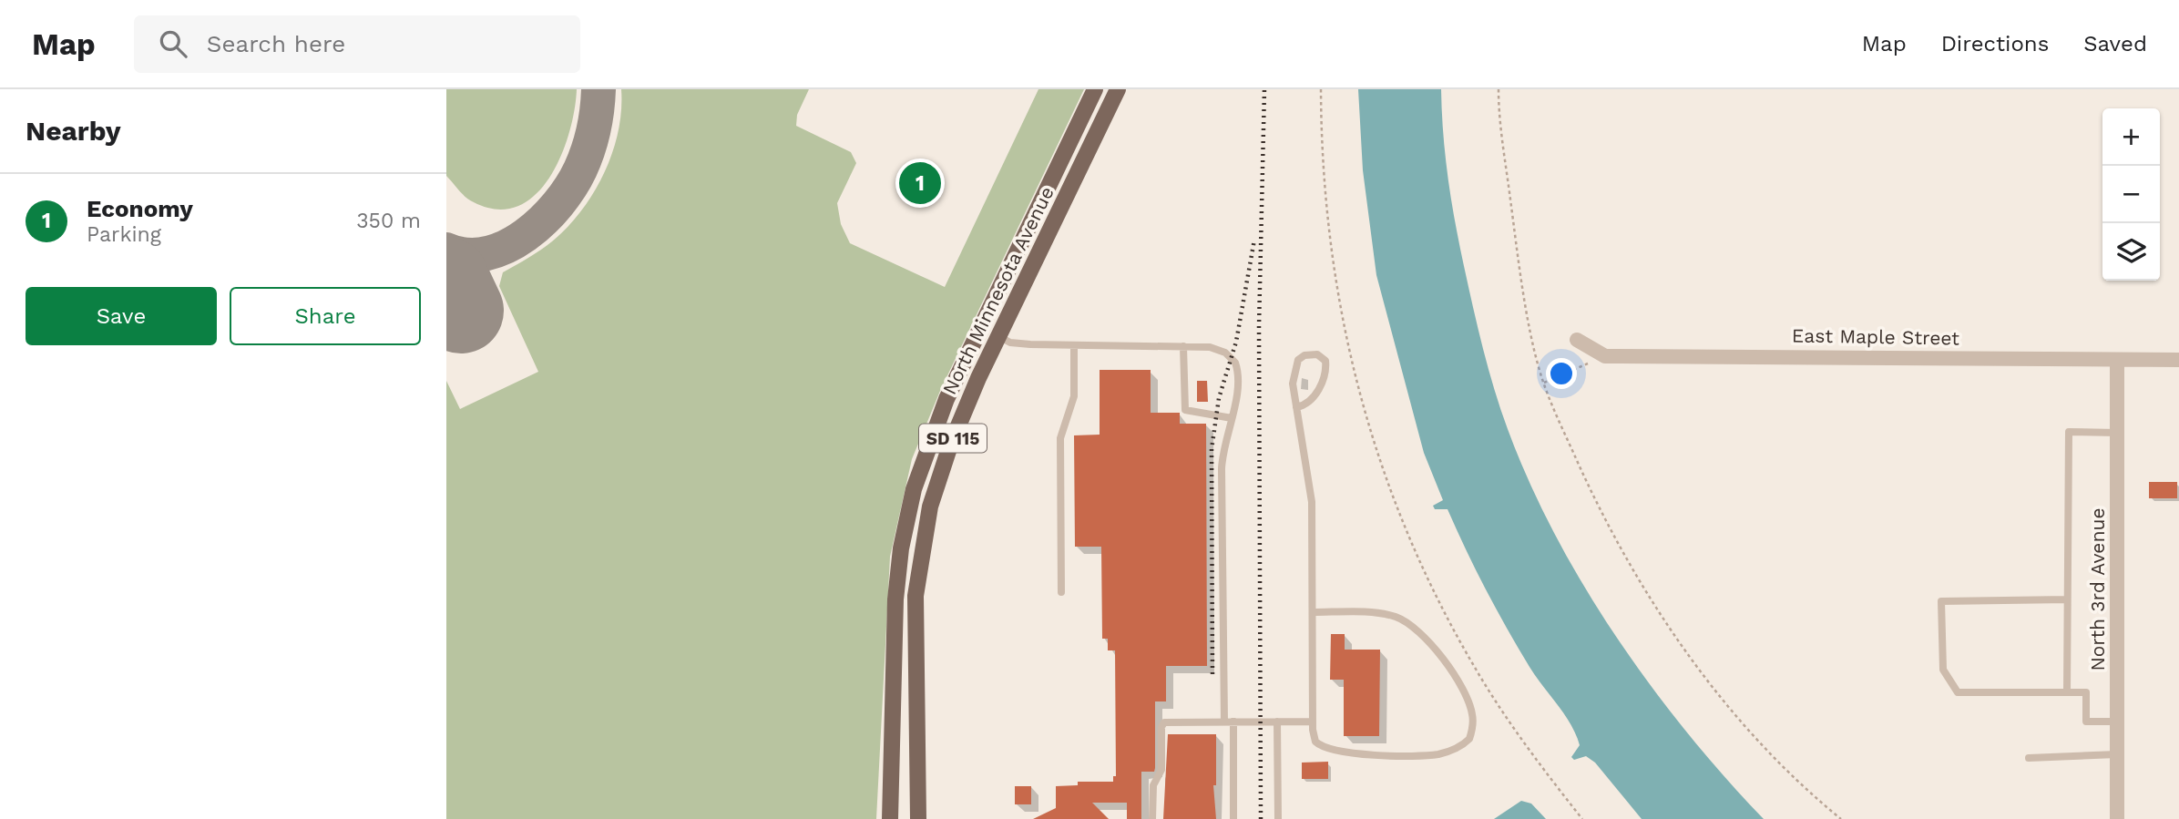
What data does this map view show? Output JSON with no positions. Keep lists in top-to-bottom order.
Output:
{
  "streets": {
    "main road": ["North Minnesota Avenue", "SD 115"],
    "street": ["East Maple Street", "North 3rd Avenue"]
  },
  "crossings": [
    ["East Maple Street", "North 3rd Avenue"]
  ],
  "page": {
    "header": "Map",
    "search": "Search here",
    "nav": ["Map", "Directions", "Saved"],
    "heading": "Nearby",
    "map_buttons": ["+", "−"],
    "pins": "1",
    "list": [
      {
        "mark": "1",
        "name": "Economy",
        "note": "Parking",
        "value": "350 m"
      }
    ],
    "buttons": ["Save", "Share"]
  }
}
